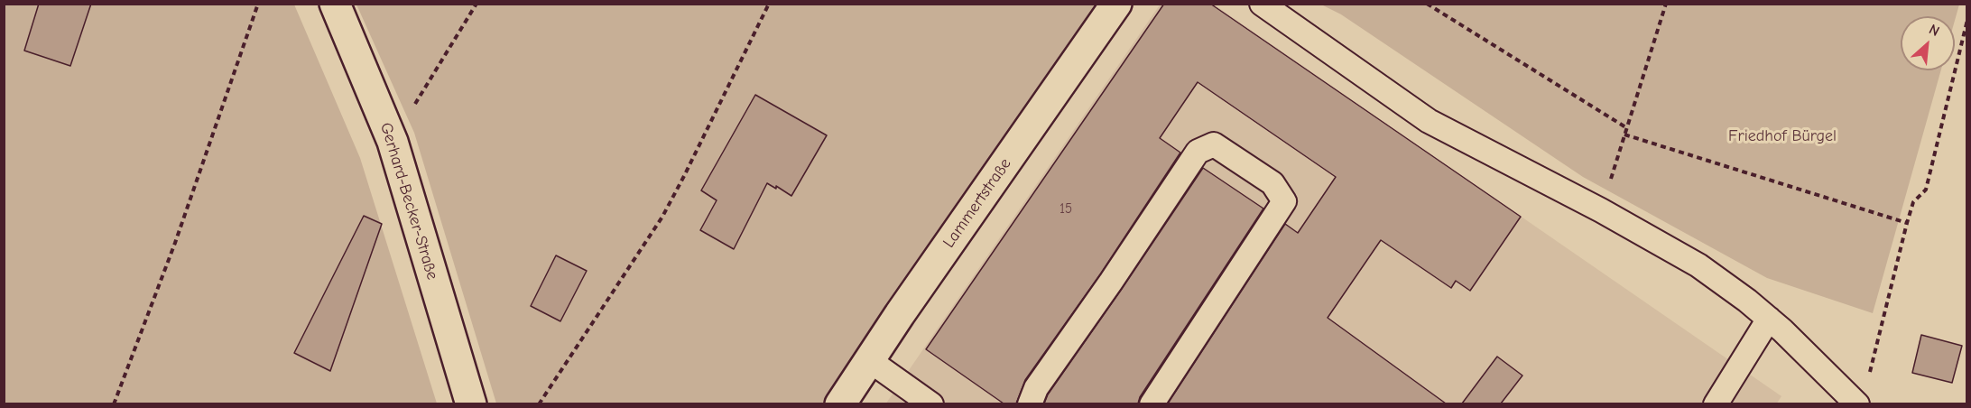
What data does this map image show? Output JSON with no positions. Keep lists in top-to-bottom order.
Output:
{
  "streets": {
    "street": ["Gerhard-Becker-Straße", "Lammertstraße"]
  },
  "parks": ["Friedhof Bürgel"],
  "house_numbers": ["15"],
  "north": "top right"
}
